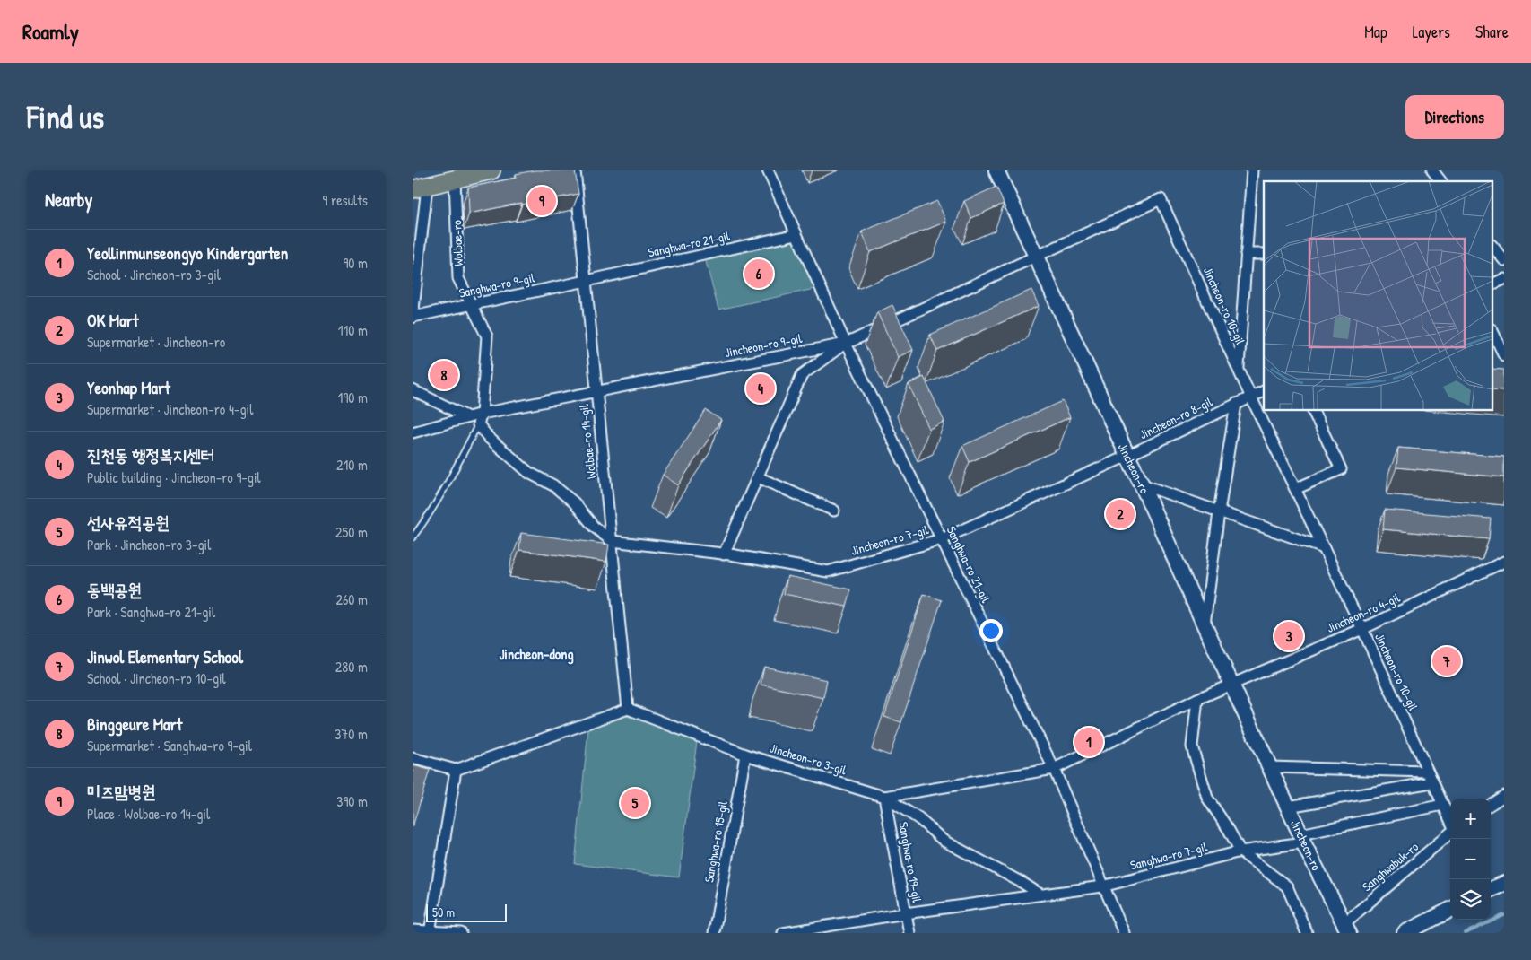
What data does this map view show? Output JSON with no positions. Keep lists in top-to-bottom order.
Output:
{
  "streets": {
    "main road": ["Jincheon-ro"],
    "street": [
      "Wolbae-ro",
      "Sanghwa-ro 21-gil",
      "Sanghwa-ro 9-gil",
      "Jincheon-ro 10-gil",
      "Jincheon-ro 9-gil",
      "Jincheon-ro 8-gil",
      "Wolbae-ro 14-gil",
      "Jincheon-ro 7-gil",
      "Jincheon-ro 4-gil",
      "Jincheon-ro 3-gil",
      "Sanghwa-ro 15-gil",
      "Sanghwa-ro 7-gil",
      "Sanghwa-ro 19-gil",
      "Sanghwabuk-ro"
    ]
  },
  "crossings": [
    ["Wolbae-ro", "Sanghwa-ro 9-gil"],
    ["Sanghwa-ro 21-gil", "Sanghwa-ro 9-gil"],
    ["Sanghwa-ro 21-gil", "Jincheon-ro 9-gil"],
    ["Sanghwa-ro 21-gil", "Wolbae-ro 14-gil"],
    ["Sanghwa-ro 21-gil", "Jincheon-ro 7-gil"],
    ["Sanghwa-ro 21-gil", "Jincheon-ro 3-gil"],
    ["Sanghwa-ro 21-gil", "Sanghwa-ro 7-gil"],
    ["Sanghwa-ro 9-gil", "Wolbae-ro 14-gil"],
    ["Jincheon-ro 10-gil", "Jincheon-ro 9-gil"],
    ["Jincheon-ro 10-gil", "Jincheon-ro 8-gil"],
    ["Jincheon-ro 10-gil", "Jincheon-ro"],
    ["Jincheon-ro 10-gil", "Jincheon-ro 4-gil"],
    ["Jincheon-ro 9-gil", "Wolbae-ro 14-gil"],
    ["Jincheon-ro 9-gil", "Jincheon-ro"],
    ["Jincheon-ro 8-gil", "Jincheon-ro"],
    ["Jincheon-ro 8-gil", "Jincheon-ro 7-gil"],
    ["Wolbae-ro 14-gil", "Jincheon-ro 7-gil"],
    ["Wolbae-ro 14-gil", "Jincheon-ro 3-gil"],
    ["Jincheon-ro", "Jincheon-ro 7-gil"],
    ["Jincheon-ro", "Jincheon-ro 4-gil"],
    ["Jincheon-ro", "Jincheon-ro 3-gil"],
    ["Jincheon-ro", "Sanghwa-ro 7-gil"],
    ["Jincheon-ro", "Sanghwabuk-ro"],
    ["Jincheon-ro 4-gil", "Jincheon-ro 3-gil"],
    ["Jincheon-ro 3-gil", "Sanghwa-ro 15-gil"],
    ["Jincheon-ro 3-gil", "Sanghwa-ro 19-gil"],
    ["Sanghwa-ro 7-gil", "Sanghwa-ro 19-gil"]
  ],
  "districts": ["Jincheon-dong"],
  "scale_bar": "50 m",
  "page": {
    "header": "Roamly",
    "nav": ["Map", "Layers", "Share"],
    "buttons": "Directions",
    "title": "Find us",
    "heading": ["Nearby", "9 results"],
    "pins": [
      "9",
      "6",
      "8",
      "4",
      "2",
      "3",
      "7",
      "1",
      "5"
    ],
    "list": [
      {
        "mark": "1",
        "name": "Yeollinmunseongyo Kindergarten",
        "note": "School · Jincheon-ro 3-gil",
        "value": "90 m"
      },
      {
        "mark": "2",
        "name": "OK Mart",
        "note": "Supermarket · Jincheon-ro",
        "value": "110 m"
      },
      {
        "mark": "3",
        "name": "Yeonhap Mart",
        "note": "Supermarket · Jincheon-ro 4-gil",
        "value": "190 m"
      },
      {
        "mark": "4",
        "name": "진천동 행정복지센터",
        "note": "Public building · Jincheon-ro 9-gil",
        "value": "210 m"
      },
      {
        "mark": "5",
        "name": "선사유적공원",
        "note": "Park · Jincheon-ro 3-gil",
        "value": "250 m"
      },
      {
        "mark": "6",
        "name": "동백공원",
        "note": "Park · Sanghwa-ro 21-gil",
        "value": "260 m"
      },
      {
        "mark": "7",
        "name": "Jinwol Elementary School",
        "note": "School · Jincheon-ro 10-gil",
        "value": "280 m"
      },
      {
        "mark": "8",
        "name": "Binggeure Mart",
        "note": "Supermarket · Sanghwa-ro 9-gil",
        "value": "370 m"
      },
      {
        "mark": "9",
        "name": "미즈맘병원",
        "note": "Place · Wolbae-ro 14-gil",
        "value": "390 m"
      }
    ],
    "map_buttons": ["+", "−"],
    "scale": "50 m"
  }
}
